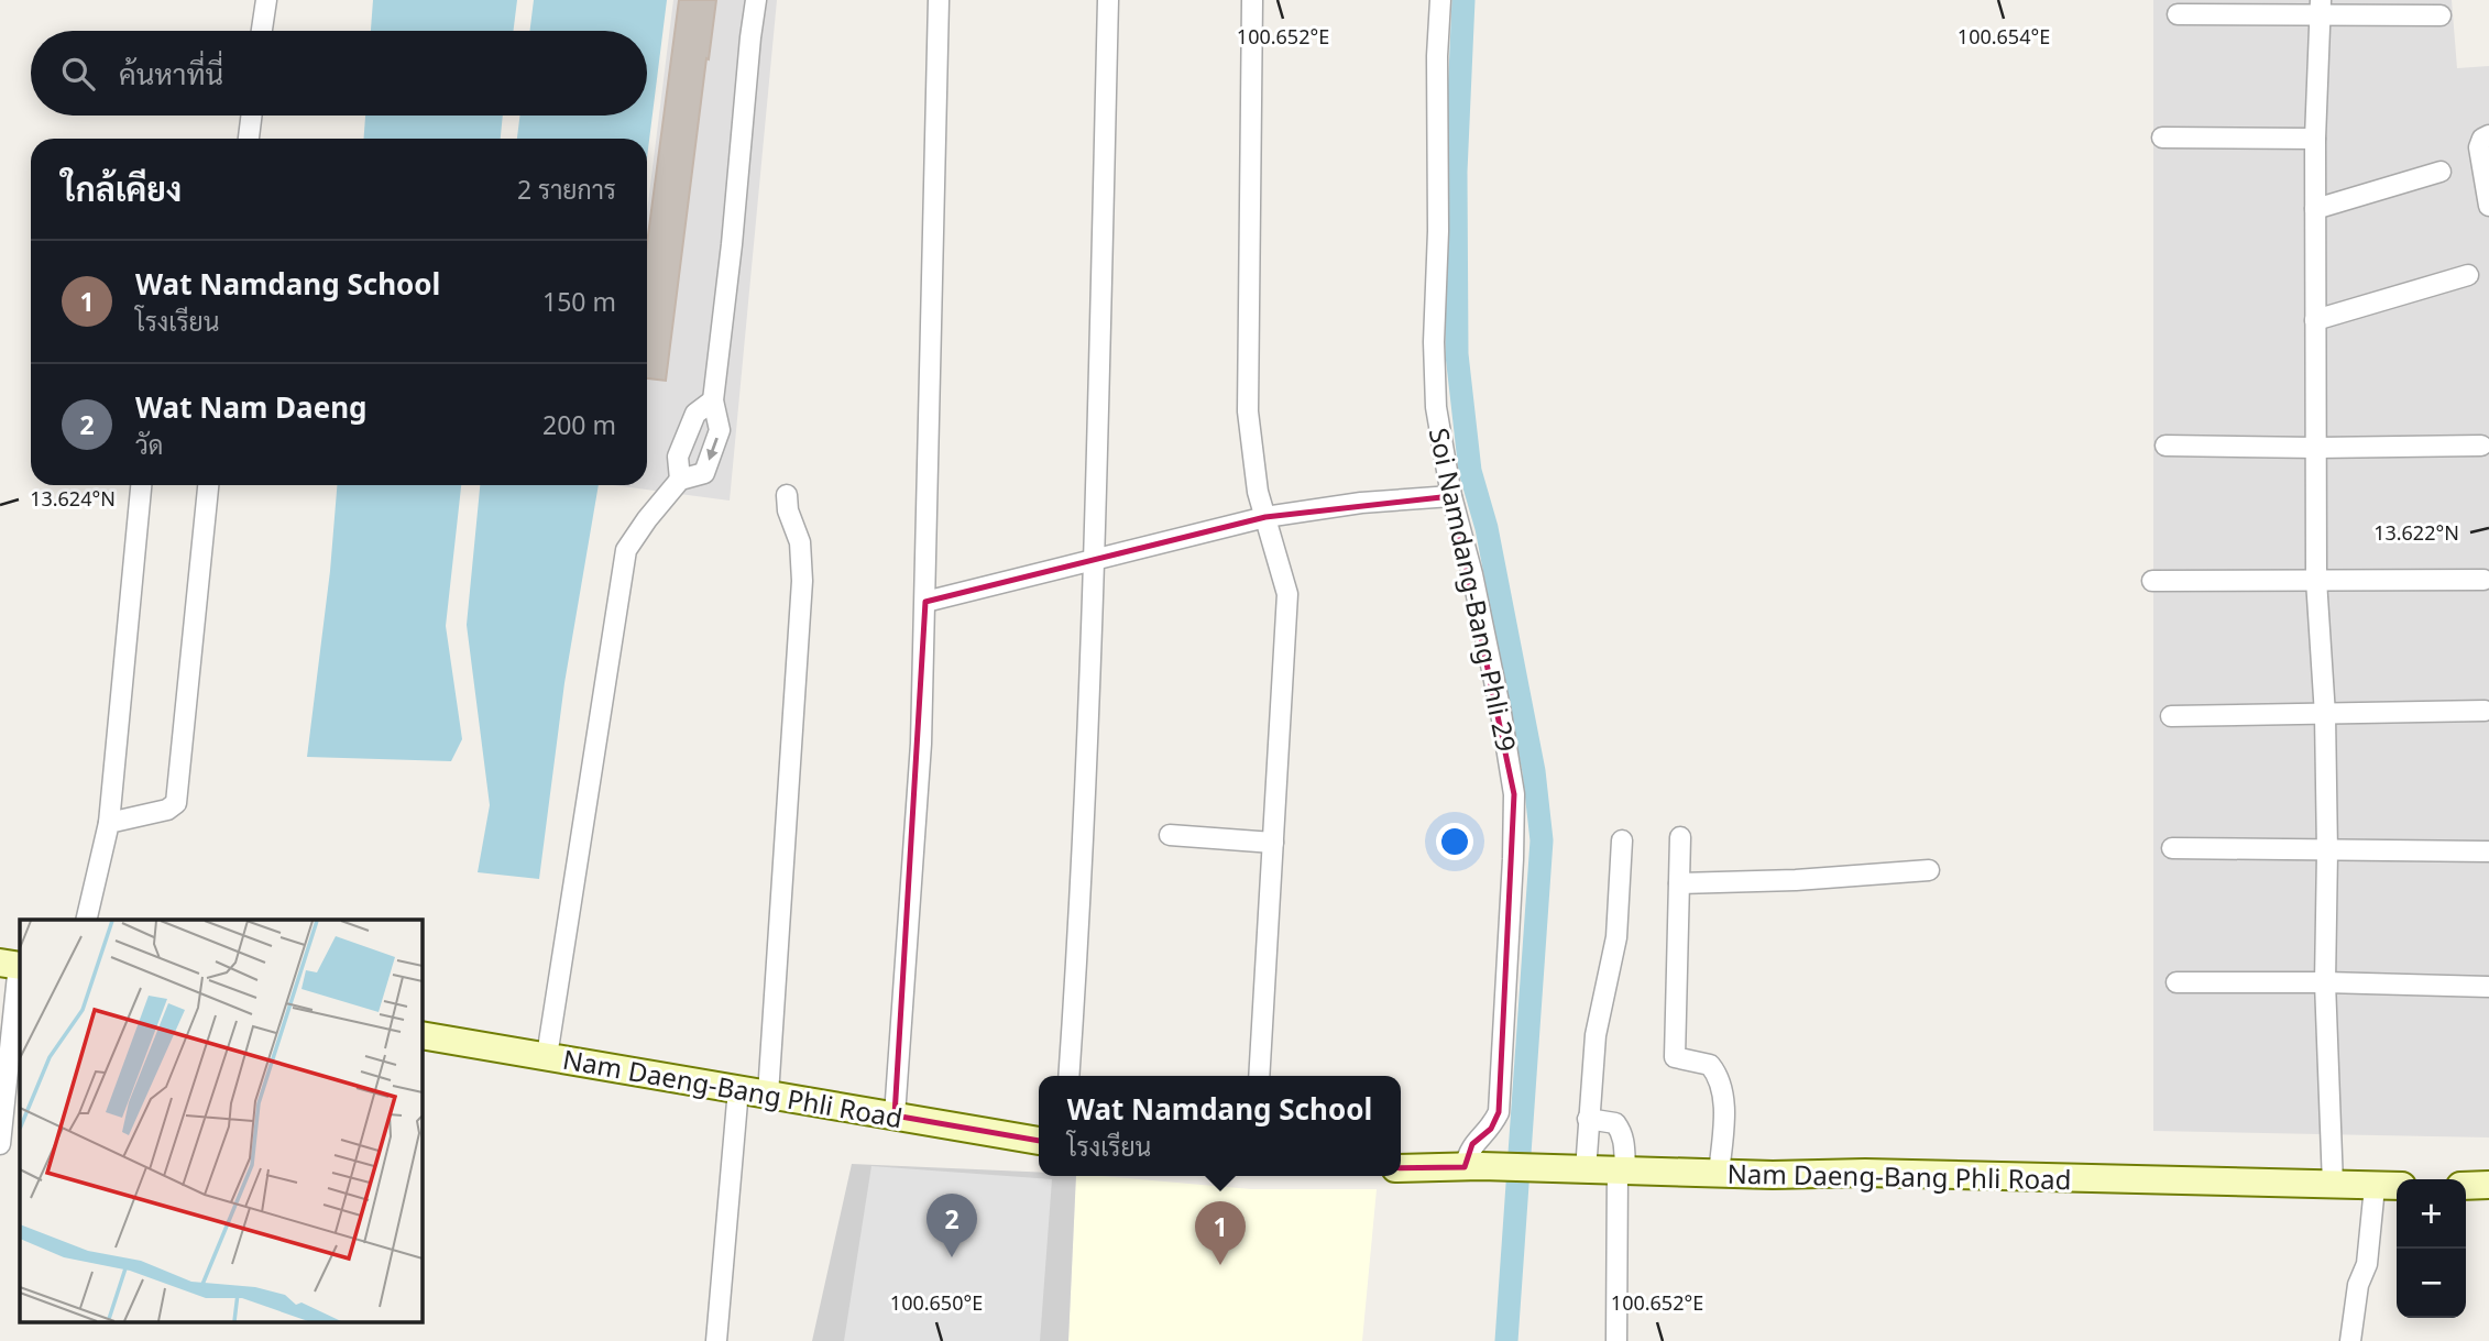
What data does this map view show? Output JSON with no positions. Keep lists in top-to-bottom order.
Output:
{
  "streets": {
    "main road": ["Nam Daeng-Bang Phli Road"],
    "street": ["Soi Namdang-Bang Phli 29"]
  },
  "crossings": [
    ["Soi Namdang-Bang Phli 29", "Nam Daeng-Bang Phli Road"]
  ],
  "page": {
    "search": "ค้นหาที่นี่",
    "heading": ["ใกล้เคียง", "2 รายการ"],
    "list": [
      {
        "mark": "1",
        "name": "Wat Namdang School",
        "note": "โรงเรียน",
        "value": "150 m"
      },
      {
        "mark": "2",
        "name": "Wat Nam Daeng",
        "note": "วัด",
        "value": "200 m"
      }
    ],
    "popup": ["Wat Namdang School", "โรงเรียน"],
    "map_buttons": ["+", "−"],
    "pins": ["2", "1"]
  },
  "coordinates": [
    "100.652°E",
    "100.654°E",
    "13.624°N",
    "13.622°N",
    "100.650°E"
  ]
}
